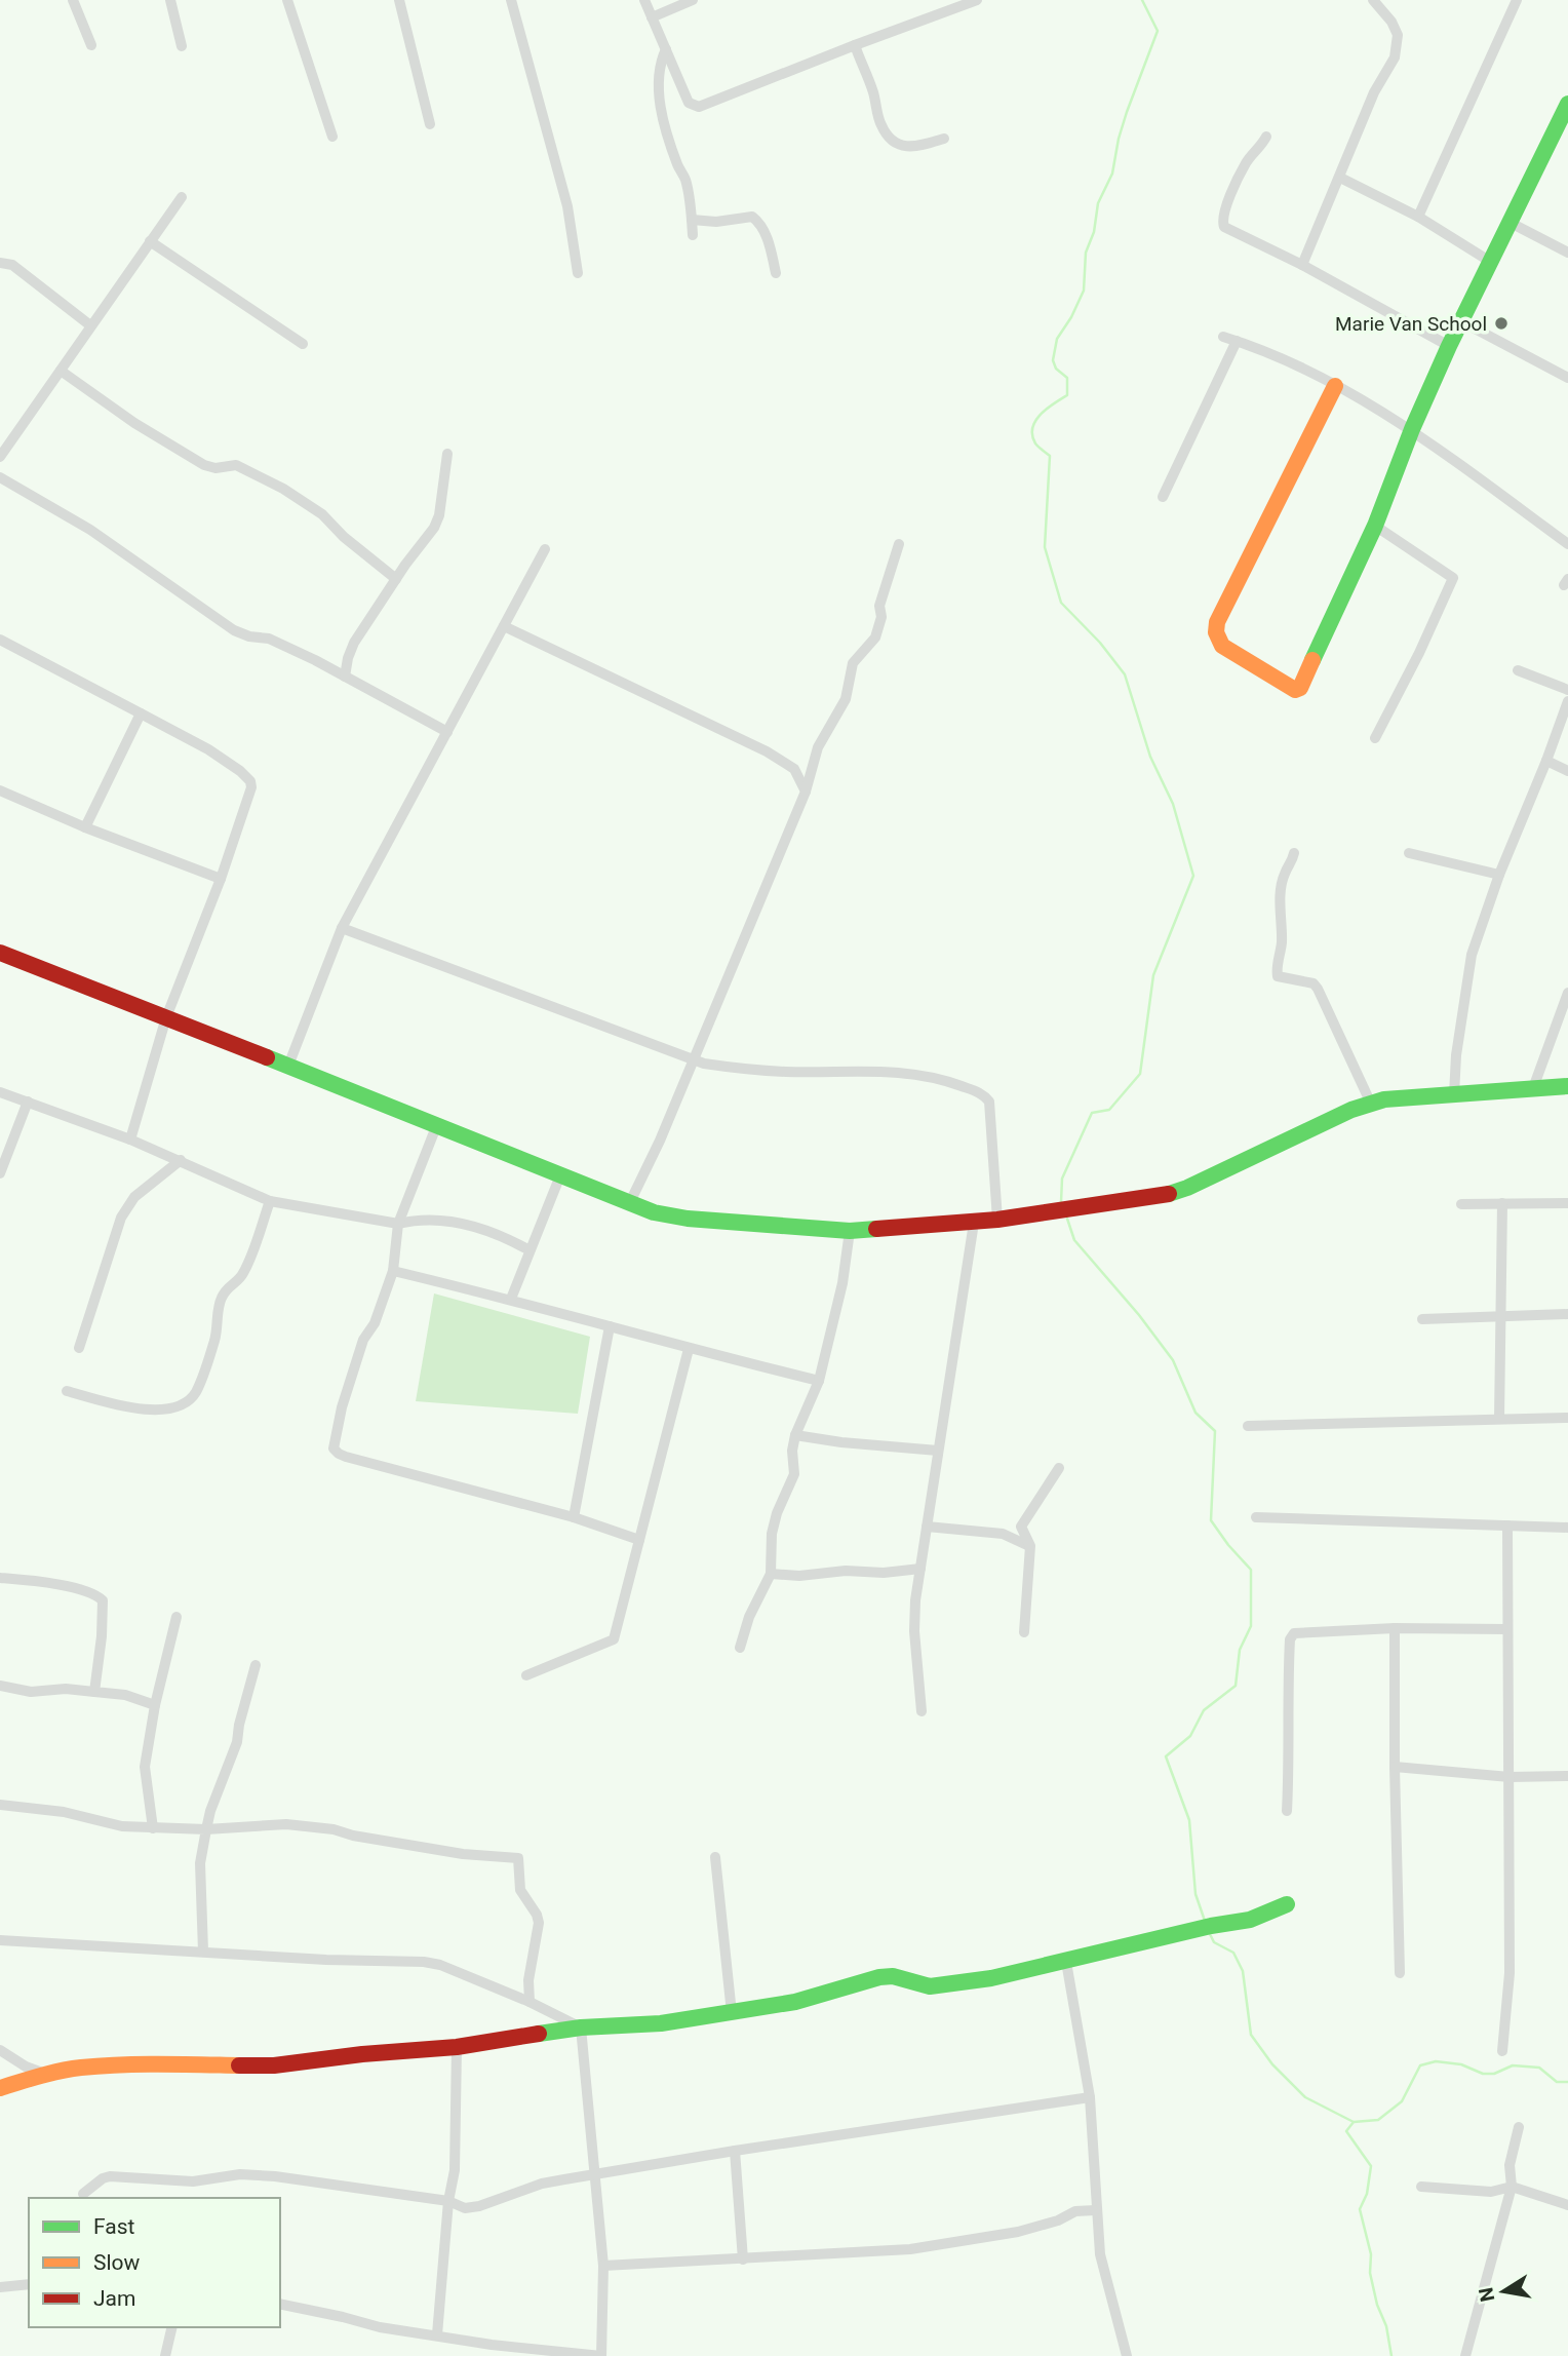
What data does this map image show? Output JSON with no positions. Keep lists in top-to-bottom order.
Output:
{
  "places": ["Marie Van School"],
  "legend": ["Fast", "Slow", "Jam"],
  "north": "left"
}
